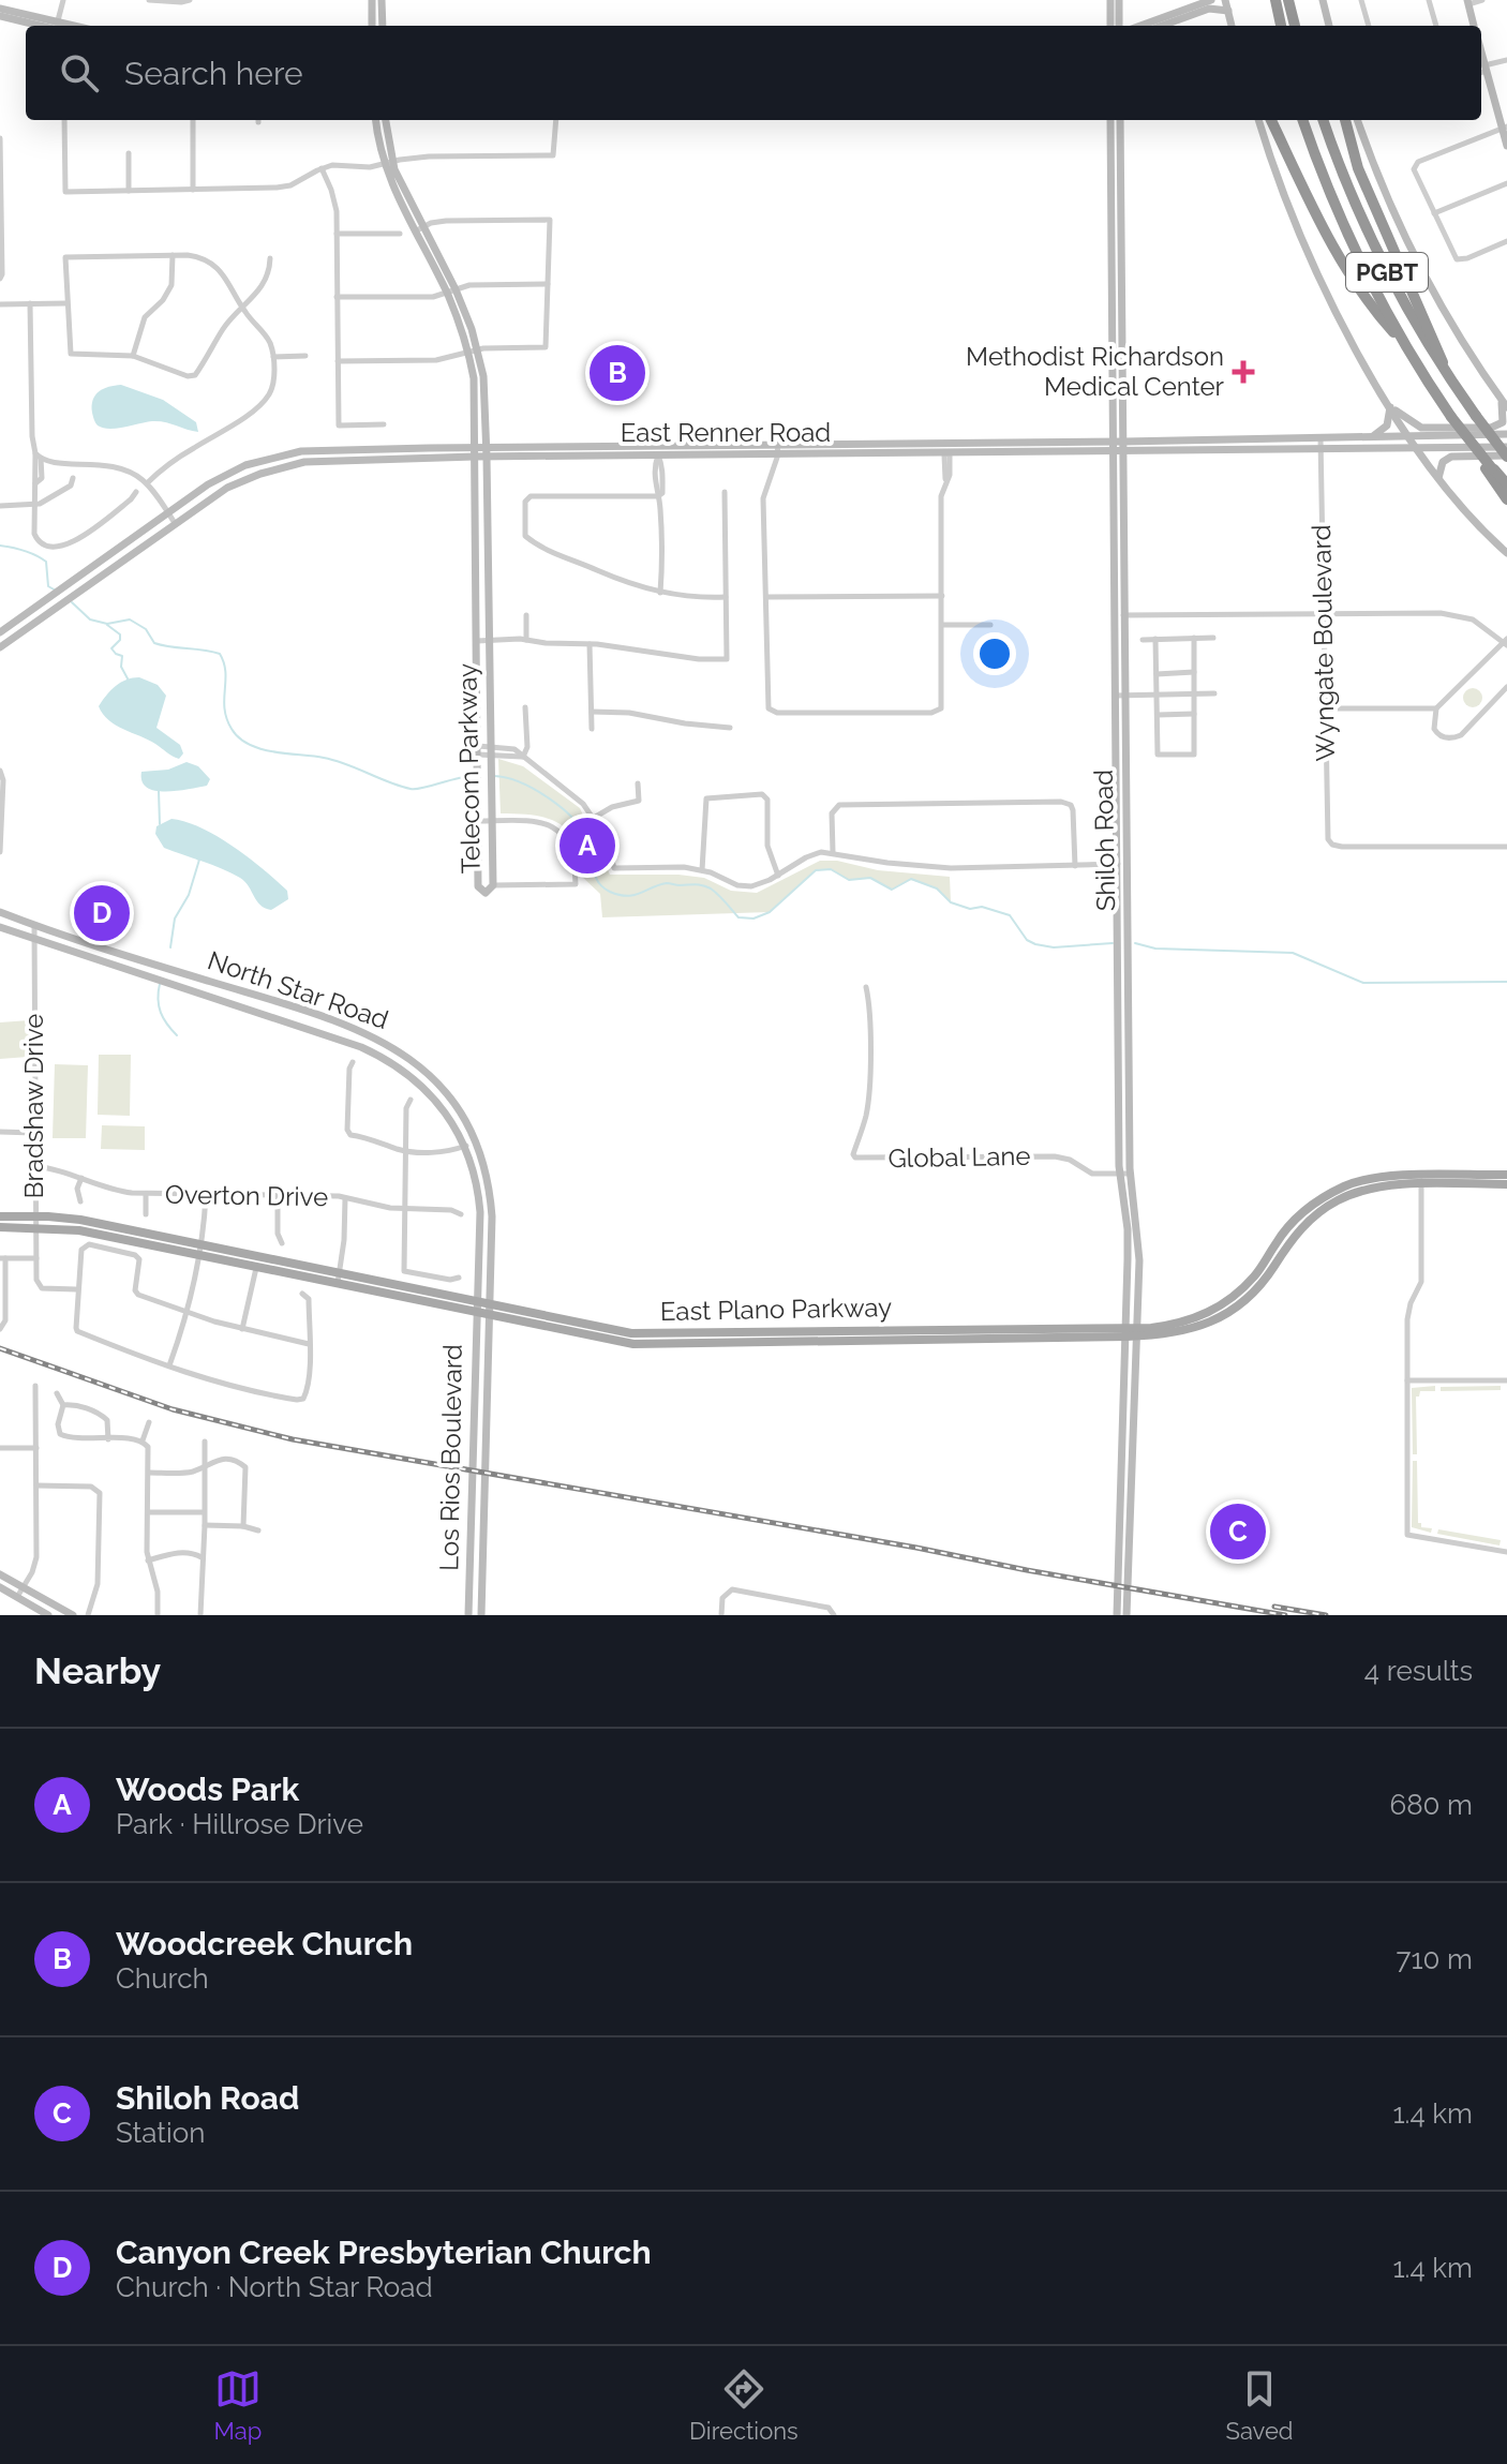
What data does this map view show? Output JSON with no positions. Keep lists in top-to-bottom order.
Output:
{
  "streets": {
    "highway": ["PGBT"],
    "main road": [
      "East Renner Road",
      "Telecom Parkway",
      "Shiloh Road",
      "North Star Road",
      "East Plano Parkway",
      "Los Rios Boulevard"
    ],
    "street": [
      "Wyngate Boulevard",
      "Bradshaw Drive",
      "Global Lane",
      "Overton Drive"
    ]
  },
  "crossings": [
    ["East Renner Road", "Wyngate Boulevard"],
    ["East Renner Road", "Telecom Parkway"],
    ["East Renner Road", "Shiloh Road"],
    ["Shiloh Road", "Global Lane"],
    ["Shiloh Road", "East Plano Parkway"],
    ["North Star Road", "Bradshaw Drive"],
    ["North Star Road", "East Plano Parkway"],
    ["North Star Road", "Los Rios Boulevard"],
    ["Bradshaw Drive", "Overton Drive"],
    ["Bradshaw Drive", "East Plano Parkway"],
    ["East Plano Parkway", "Los Rios Boulevard"]
  ],
  "places": {
    "health": ["Methodist Richardson Medical Center"]
  },
  "page": {
    "search": "Search here",
    "pins": [
      "B",
      "A",
      "D",
      "C"
    ],
    "heading": ["Nearby", "4 results"],
    "list": [
      {
        "mark": "A",
        "name": "Woods Park",
        "note": "Park · Hillrose Drive",
        "value": "680 m"
      },
      {
        "mark": "B",
        "name": "Woodcreek Church",
        "note": "Church",
        "value": "710 m"
      },
      {
        "mark": "C",
        "name": "Shiloh Road",
        "note": "Station",
        "value": "1.4 km"
      },
      {
        "mark": "D",
        "name": "Canyon Creek Presbyterian Church",
        "note": "Church · North Star Road",
        "value": "1.4 km"
      }
    ],
    "nav": ["Map", "Directions", "Saved"]
  }
}
